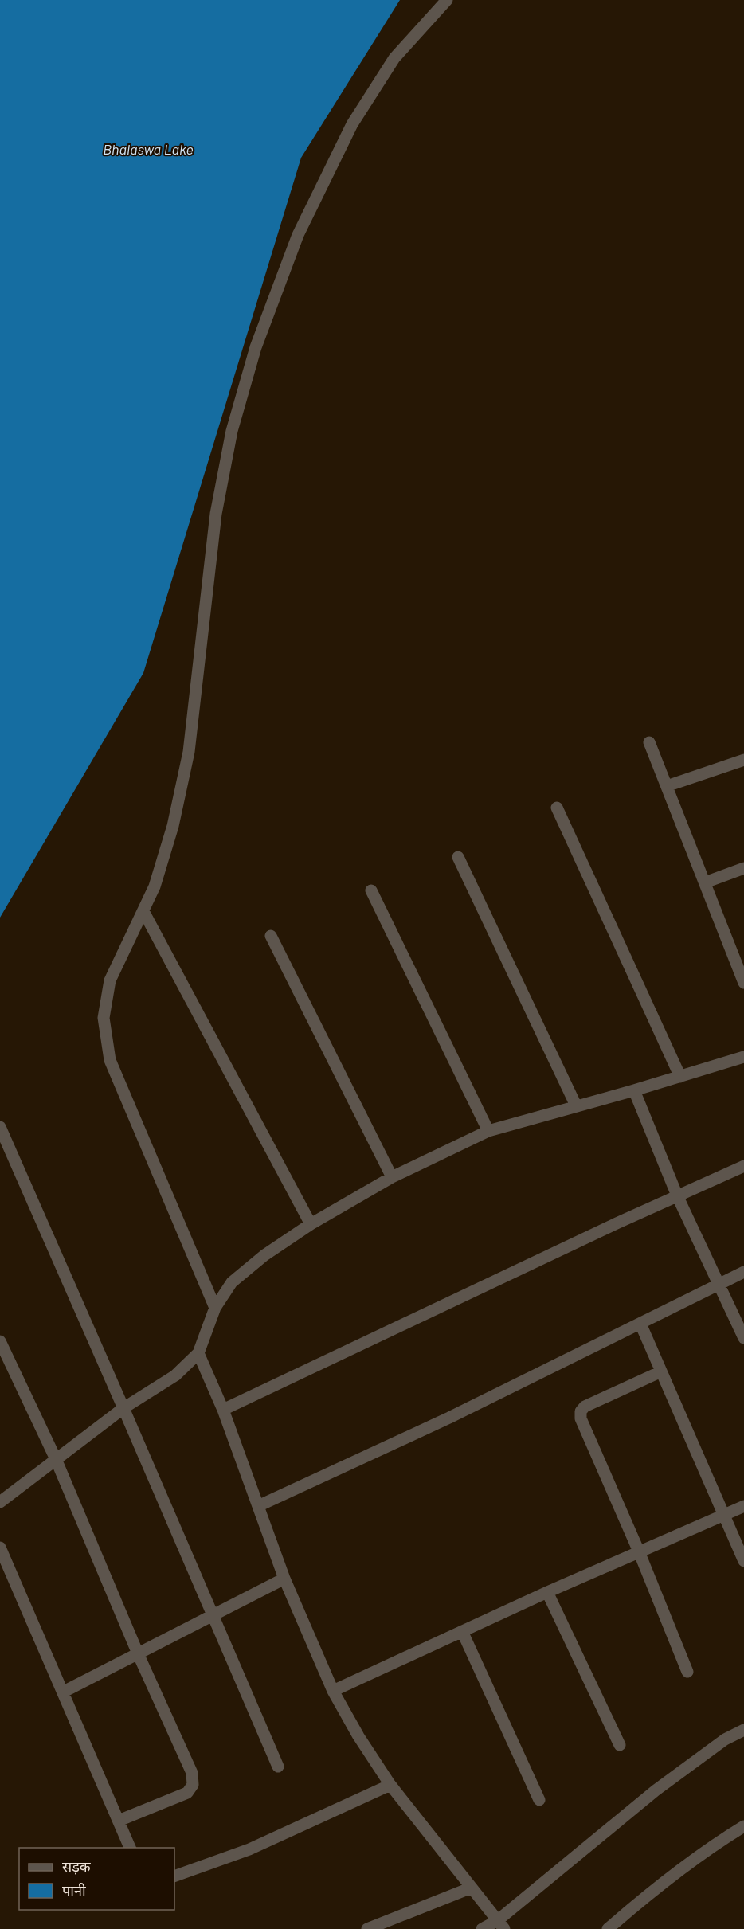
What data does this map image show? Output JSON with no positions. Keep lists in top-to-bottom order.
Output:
{
  "water": ["Bhalaswa Lake"],
  "legend": ["सड़क", "पानी"]
}
